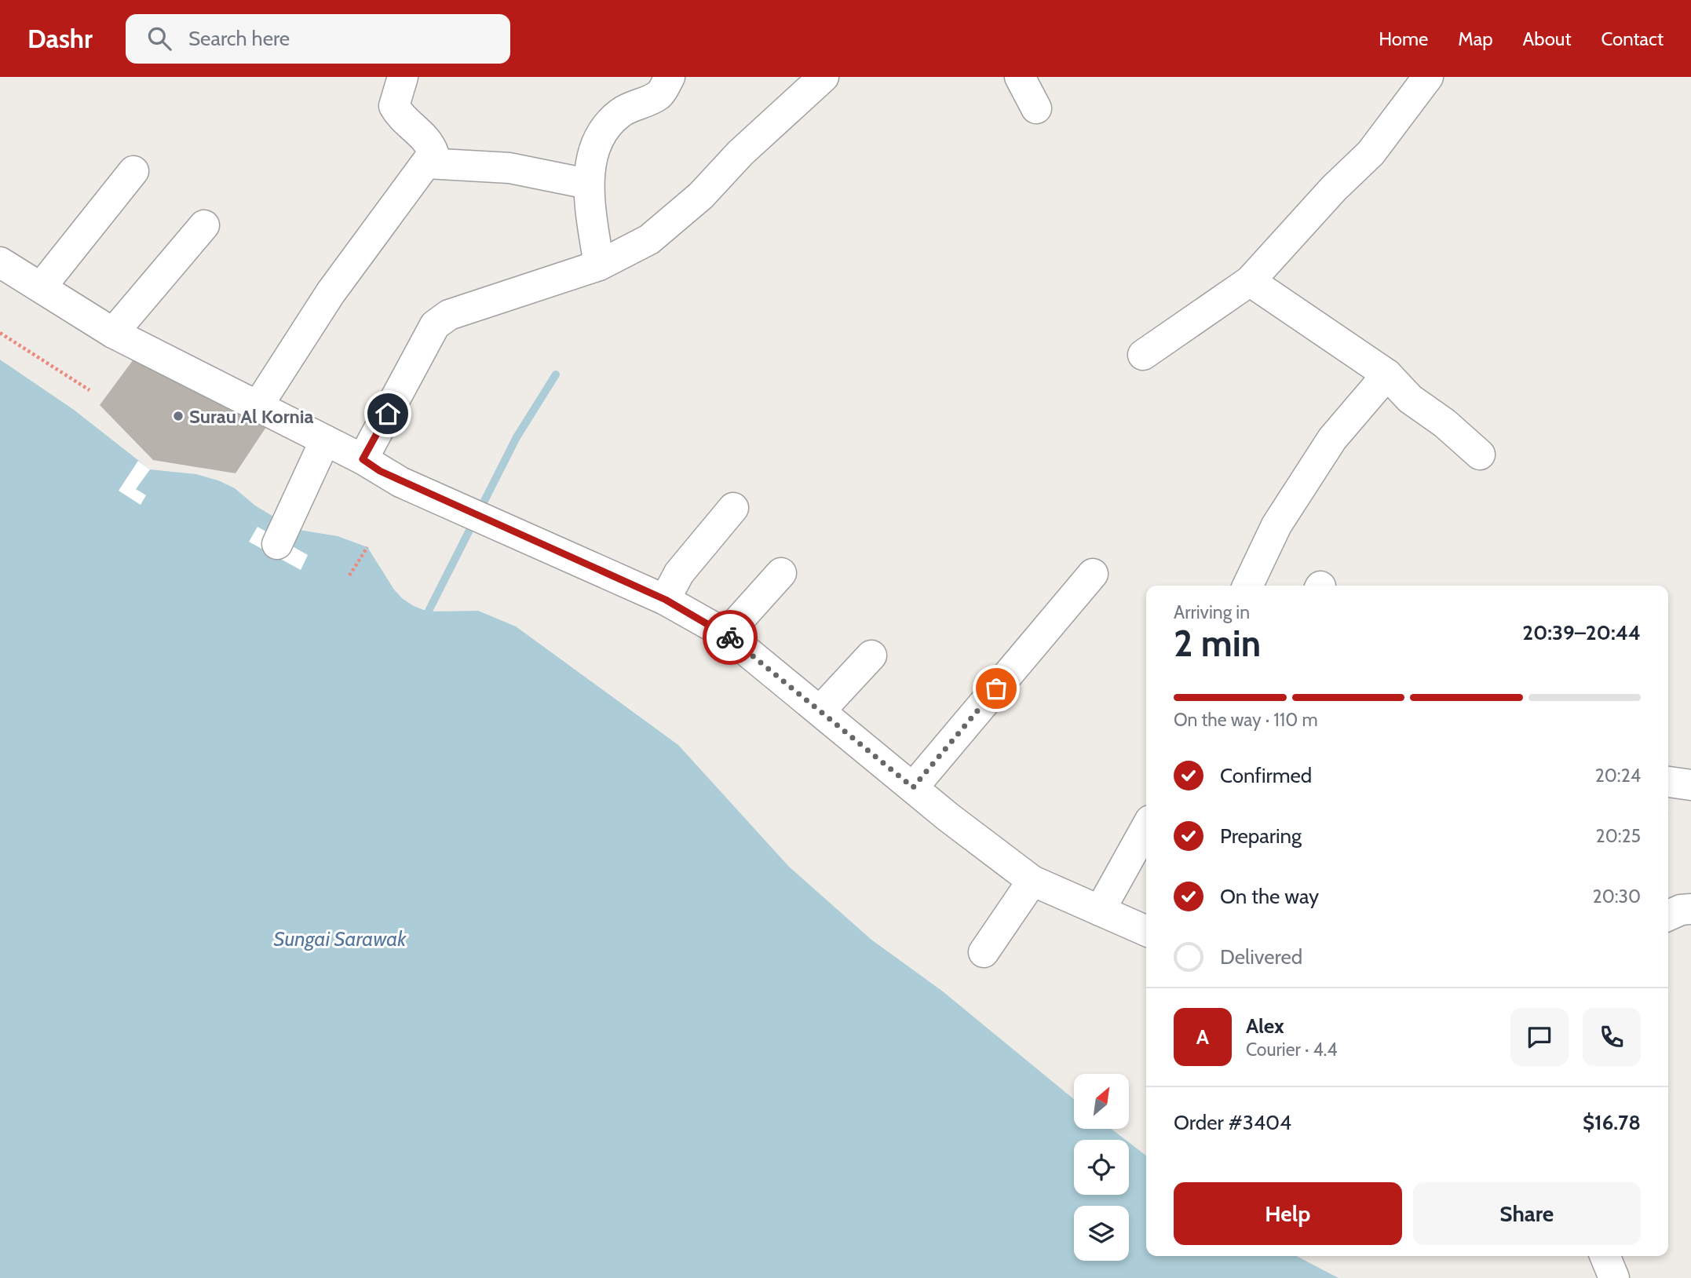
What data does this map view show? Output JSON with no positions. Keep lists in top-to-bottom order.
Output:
{
  "water": ["Sungai Sarawak"],
  "places": ["Surau Al Kornia"],
  "north": "top right",
  "page": {
    "header": "Dashr",
    "search": "Search here",
    "nav": [
      "Home",
      "Map",
      "About",
      "Contact"
    ],
    "heading": ["2 min", "Arriving in", "20:39–20:44"],
    "panel": [
      "Alex",
      "Courier · 4.4",
      "Order #3404",
      "$16.78"
    ],
    "bar": "On the way · 110 m",
    "list": [
      ["Confirmed", "20:24"],
      ["Preparing", "20:25"],
      ["On the way", "20:30"],
      "Delivered"
    ],
    "round": "A",
    "buttons": ["Help", "Share"]
  }
}
